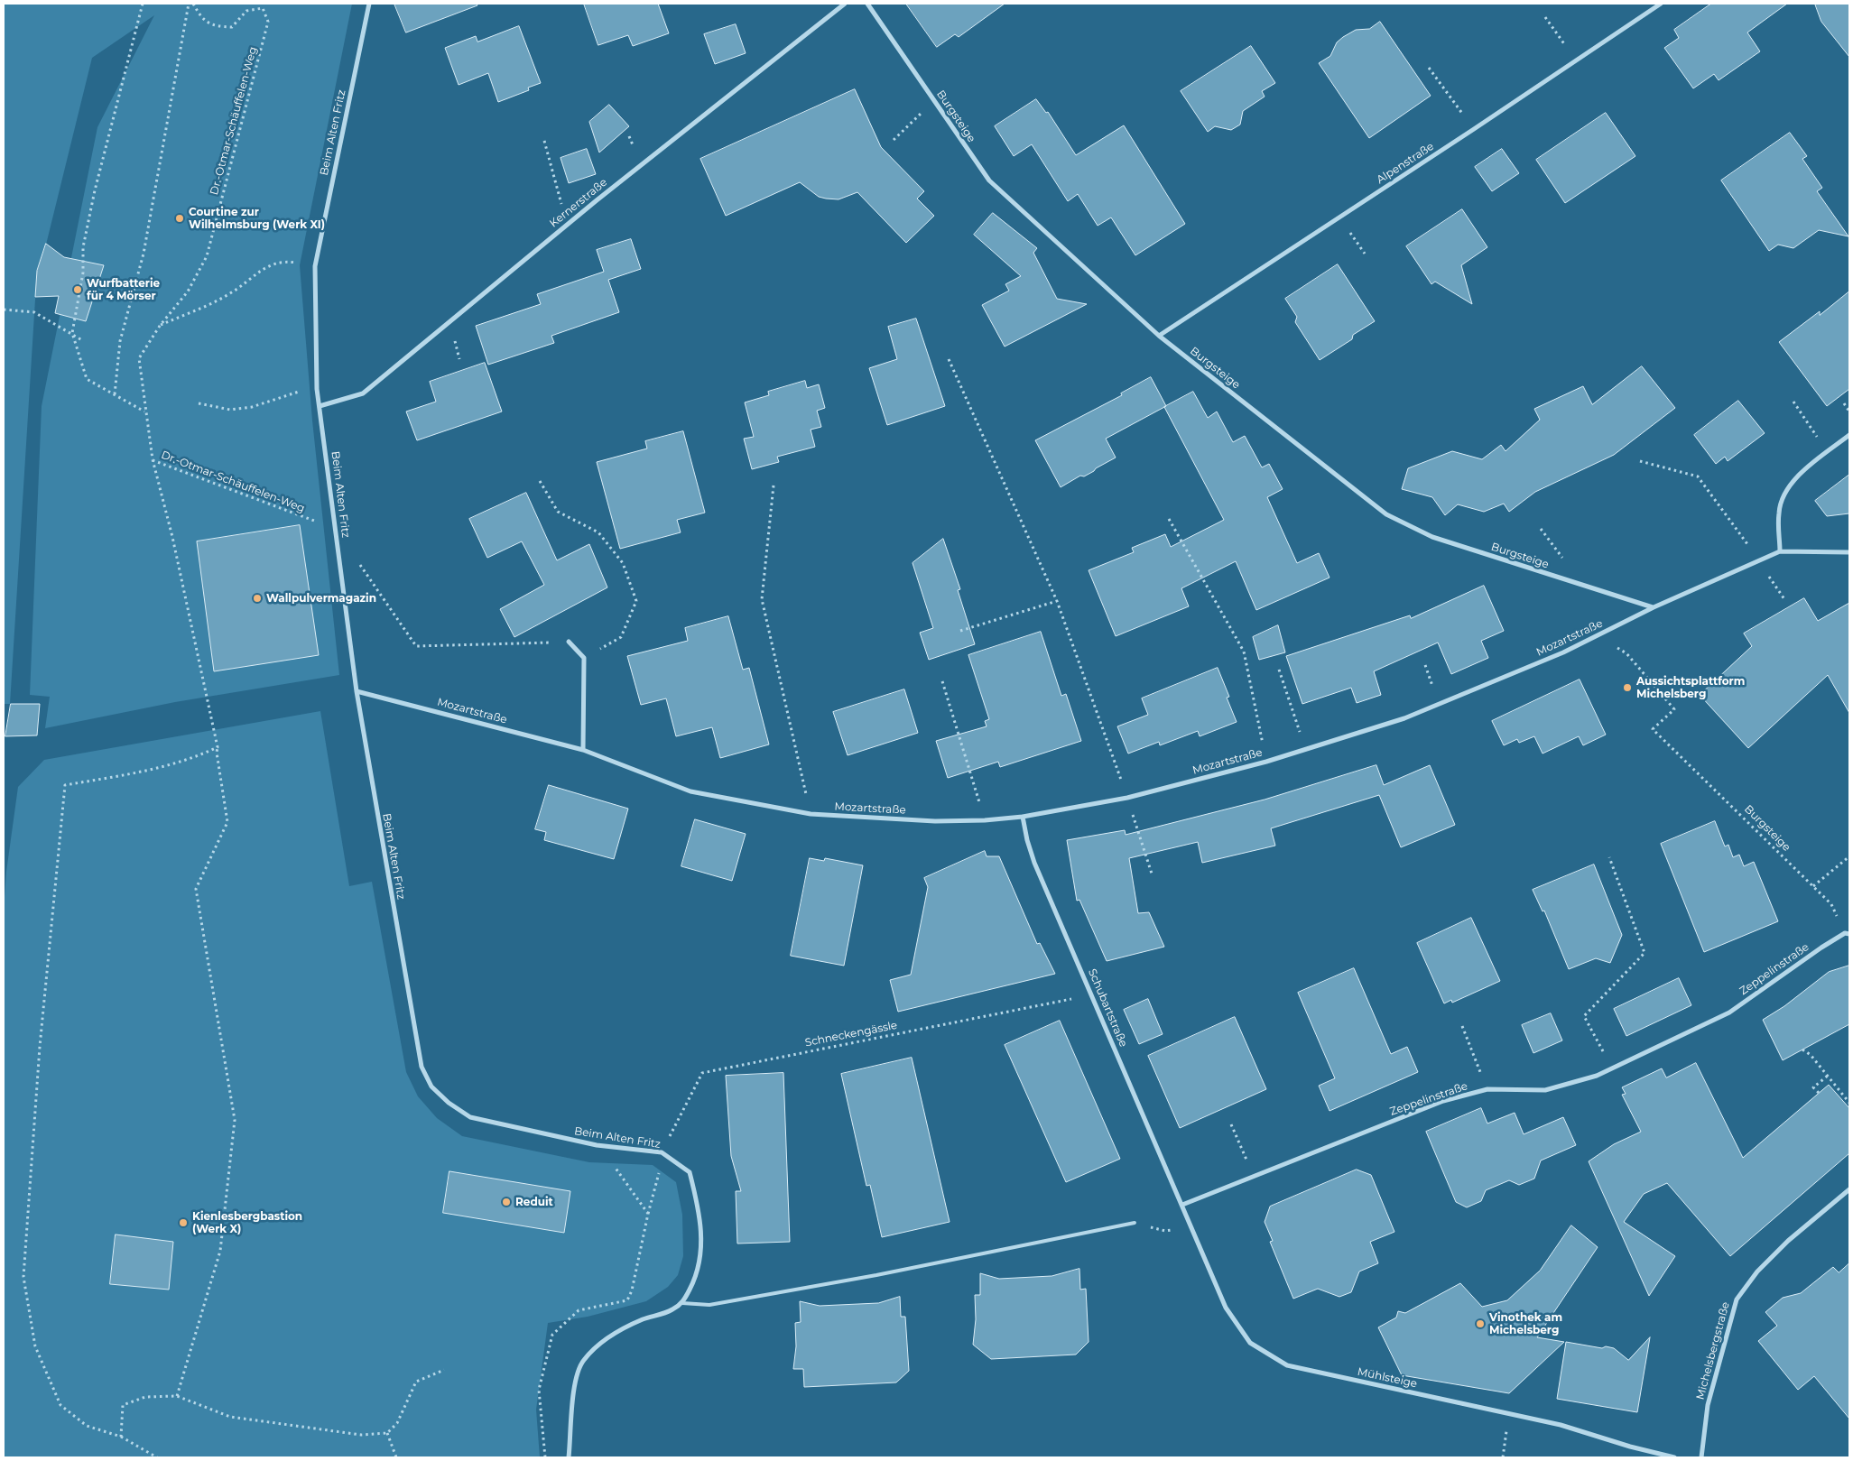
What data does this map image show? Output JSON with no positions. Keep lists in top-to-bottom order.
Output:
{
  "streets": {
    "street": [
      "Burgsteige",
      "Beim Alten Fritz",
      "Alpenstraße",
      "Kernerstraße",
      "Mozartstraße",
      "Zeppelinstraße",
      "Schubartstraße",
      "Michelsbergstraße",
      "Mühlsteige"
    ],
    "path": ["Dr.-Otmar-Schäuffelen-Weg", "Schneckengässle"]
  },
  "crossings": [
    ["Burgsteige", "Alpenstraße"],
    ["Burgsteige", "Mozartstraße"],
    ["Dr.-Otmar-Schäuffelen-Weg", "Beim Alten Fritz"],
    ["Beim Alten Fritz", "Kernerstraße"],
    ["Beim Alten Fritz", "Mozartstraße"],
    ["Beim Alten Fritz", "Schneckengässle"],
    ["Mozartstraße", "Schubartstraße"],
    ["Zeppelinstraße", "Schubartstraße"],
    ["Zeppelinstraße", "Mühlsteige"],
    ["Schubartstraße", "Schneckengässle"],
    ["Schubartstraße", "Mühlsteige"]
  ],
  "places": [
    "Courtine zur Wilhelmsburg (Werk XI)",
    "Wurfbatterie für 4 Mörser",
    "Wallpulvermagazin",
    "Aussichtsplattform Michelsberg",
    "Reduit",
    "Kienlesbergbastion (Werk X)",
    "Vinothek am Michelsberg"
  ]
}
